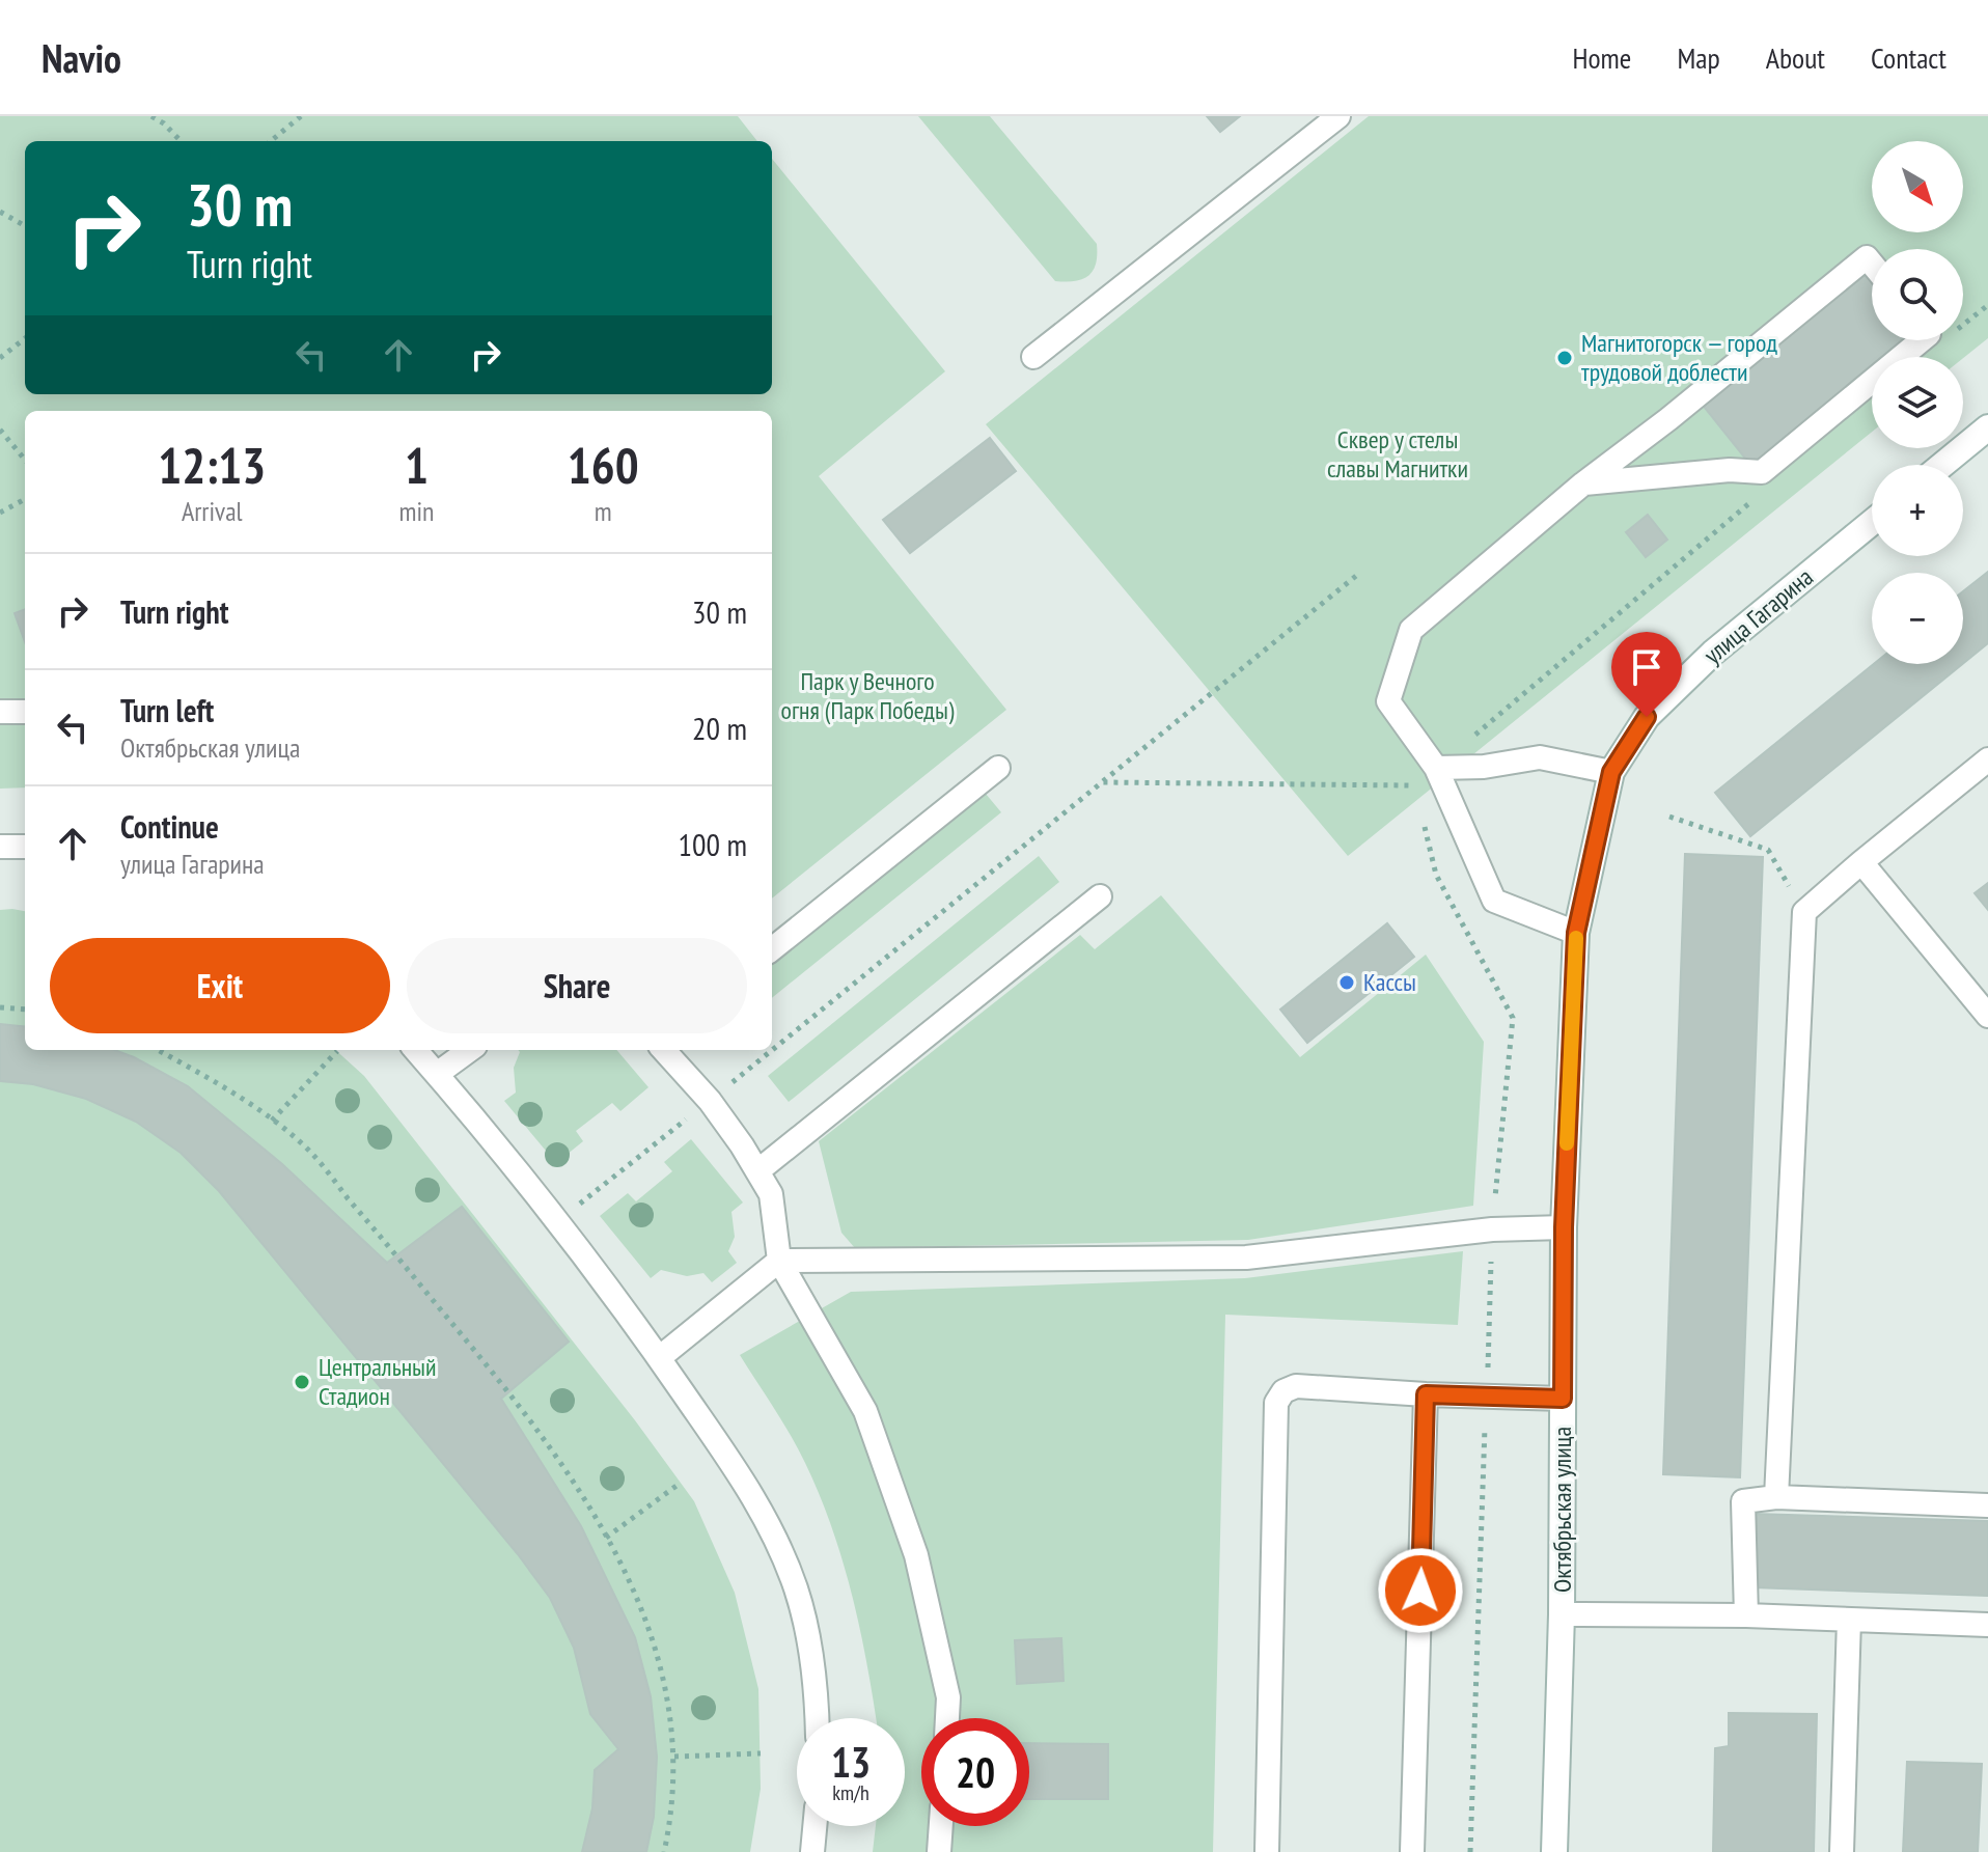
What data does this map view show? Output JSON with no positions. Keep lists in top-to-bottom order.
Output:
{
  "streets": {
    "main road": ["улица Гагарина", "Октябрьская улица"]
  },
  "crossings": [
    ["улица Гагарина", "Октябрьская улица"]
  ],
  "parks": ["Сквер у стелы славы Магнитки", "Парк у Вечного огня (Парк Победы)"],
  "places": ["Магнитогорск — город трудовой доблести", "Кассы", "Центральный Стадион"],
  "north": "bottom right",
  "page": {
    "header": "Navio",
    "nav": [
      "Home",
      "Map",
      "About",
      "Contact"
    ],
    "map_buttons": ["+", "−"],
    "turn": ["30 m", "Turn right"],
    "eta": [
      "12:13",
      "Arrival",
      "1",
      "min",
      "160",
      "m"
    ],
    "list": [
      {
        "name": "Turn right",
        "value": "30 m"
      },
      {
        "name": "Turn left",
        "note": "Октябрьская улица",
        "value": "20 m"
      },
      {
        "name": "Continue",
        "note": "улица Гагарина",
        "value": "100 m"
      }
    ],
    "buttons": ["Exit", "Share"],
    "speed": "13 km/h",
    "limit": "20"
  }
}
